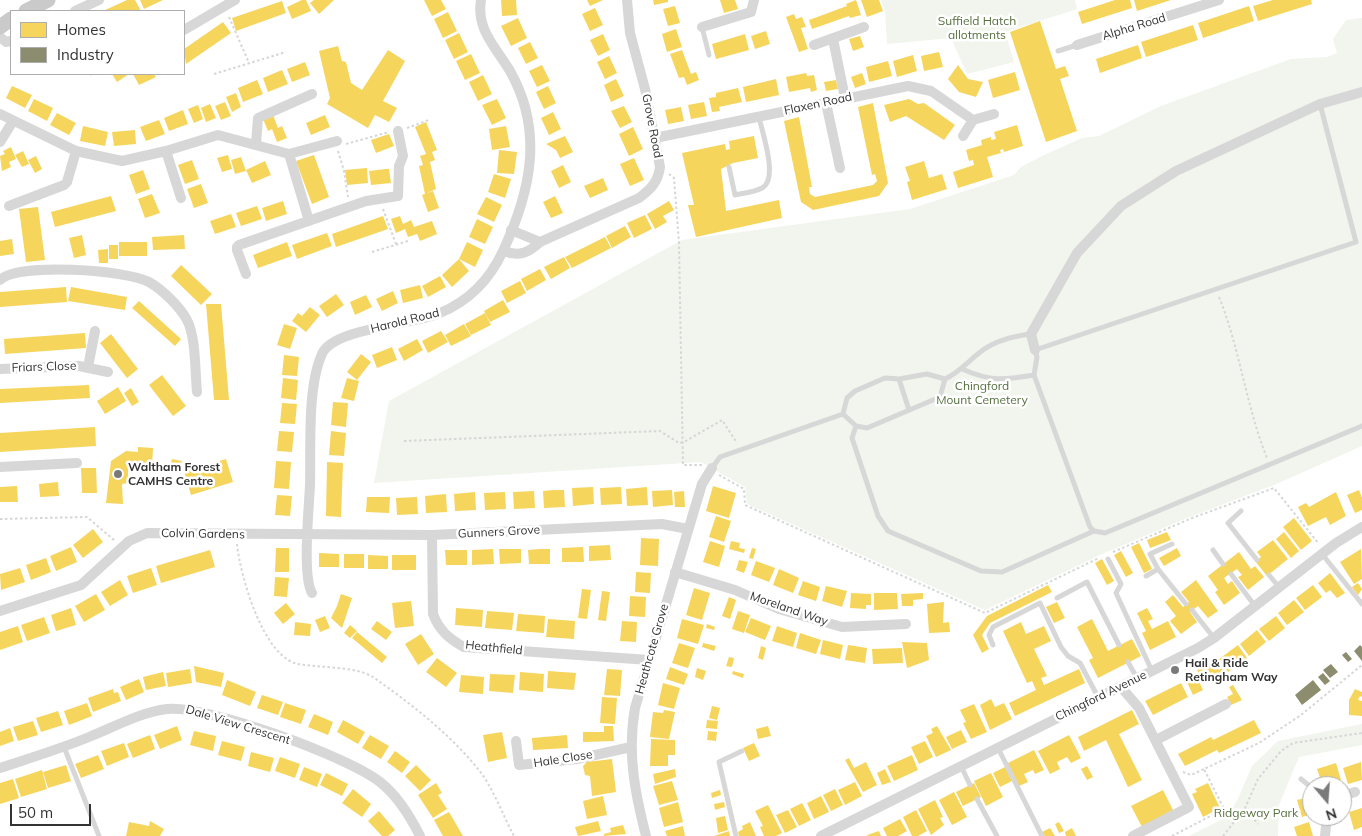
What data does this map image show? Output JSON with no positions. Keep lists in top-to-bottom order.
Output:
{
  "streets": {
    "street": [
      "Alpha Road",
      "Flaxen Road",
      "Grove Road",
      "Harold Road",
      "Friars Close",
      "Gunners Grove",
      "Colvin Gardens",
      "Moreland Way",
      "Heathfield",
      "Heathcote Grove",
      "Chingford Avenue",
      "Dale View Crescent",
      "Hale Close"
    ]
  },
  "crossings": [
    ["Flaxen Road", "Grove Road"],
    ["Grove Road", "Harold Road"],
    ["Harold Road", "Gunners Grove"],
    ["Harold Road", "Colvin Gardens"],
    ["Gunners Grove", "Colvin Gardens"],
    ["Gunners Grove", "Heathfield"],
    ["Gunners Grove", "Heathcote Grove"],
    ["Moreland Way", "Heathcote Grove"],
    ["Heathfield", "Heathcote Grove"],
    ["Heathcote Grove", "Hale Close"]
  ],
  "parks": ["Suffield Hatch allotments", "Chingford Mount Cemetery", "Ridgeway Park"],
  "places": ["Waltham Forest CAMHS Centre", "Hail & Ride Retingham Way"],
  "legend": ["Homes", "Industry"],
  "scale_bar": "50 m",
  "north": "bottom"
}
